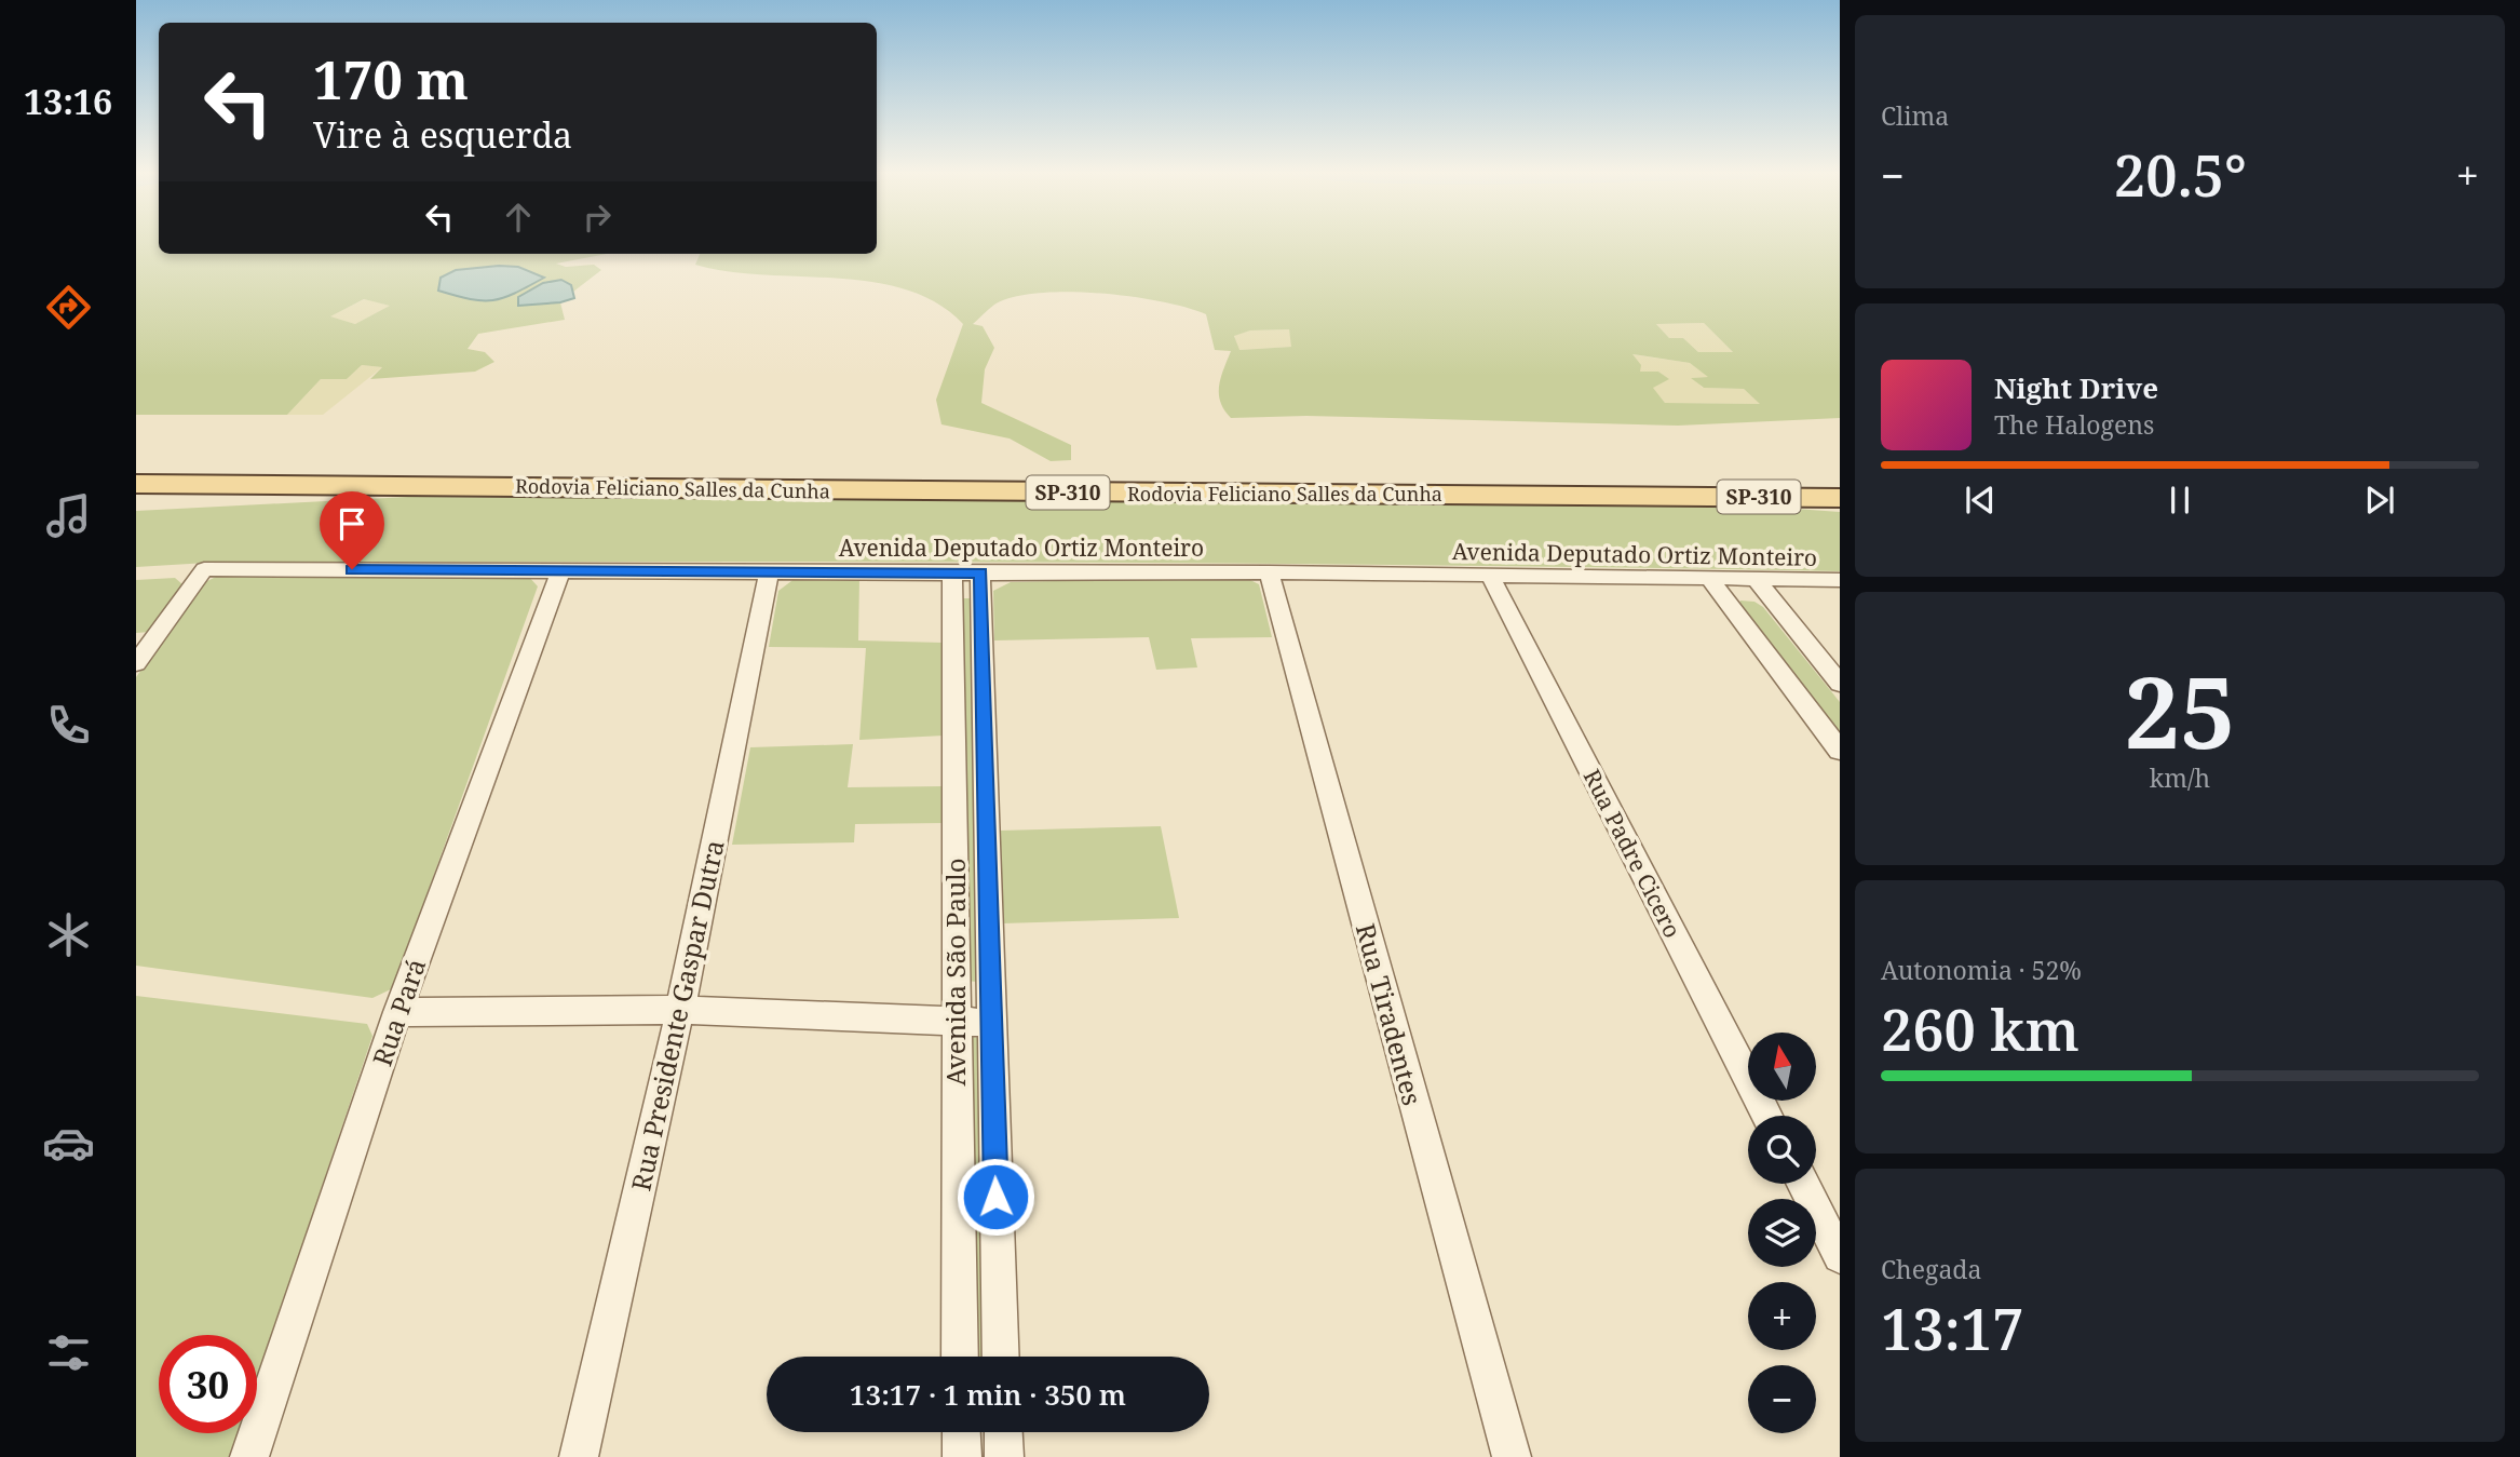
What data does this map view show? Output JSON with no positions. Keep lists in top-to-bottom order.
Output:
{
  "streets": {
    "main road": ["Rodovia Feliciano Salles da Cunha", "SP-310"],
    "street": [
      "Avenida Deputado Ortiz Monteiro",
      "Rua Padre Cicero",
      "Avenida São Paulo",
      "Rua Pará",
      "Rua Tiradentes",
      "Rua Presidente Gaspar Dutra"
    ]
  },
  "crossings": [
    ["Avenida Deputado Ortiz Monteiro", "Rua Padre Cicero"],
    ["Avenida Deputado Ortiz Monteiro", "Avenida São Paulo"],
    ["Avenida Deputado Ortiz Monteiro", "Rua Pará"],
    ["Avenida Deputado Ortiz Monteiro", "Rua Tiradentes"],
    ["Avenida Deputado Ortiz Monteiro", "Rua Presidente Gaspar Dutra"]
  ],
  "north": "top",
  "page": {
    "tabs": "13:16",
    "tile": [
      "Clima",
      ["25", "km/h"],
      ["Autonomia · 52%", "260 km"],
      ["Chegada", "13:17"]
    ],
    "turn": ["170 m", "Vire à esquerda"],
    "heat": ["−", "20.5°", "+"],
    "song": ["Night Drive", "The Halogens"],
    "map_buttons": ["+", "−"],
    "limit": "30",
    "trip": "13:17 · 1 min · 350 m"
  }
}
